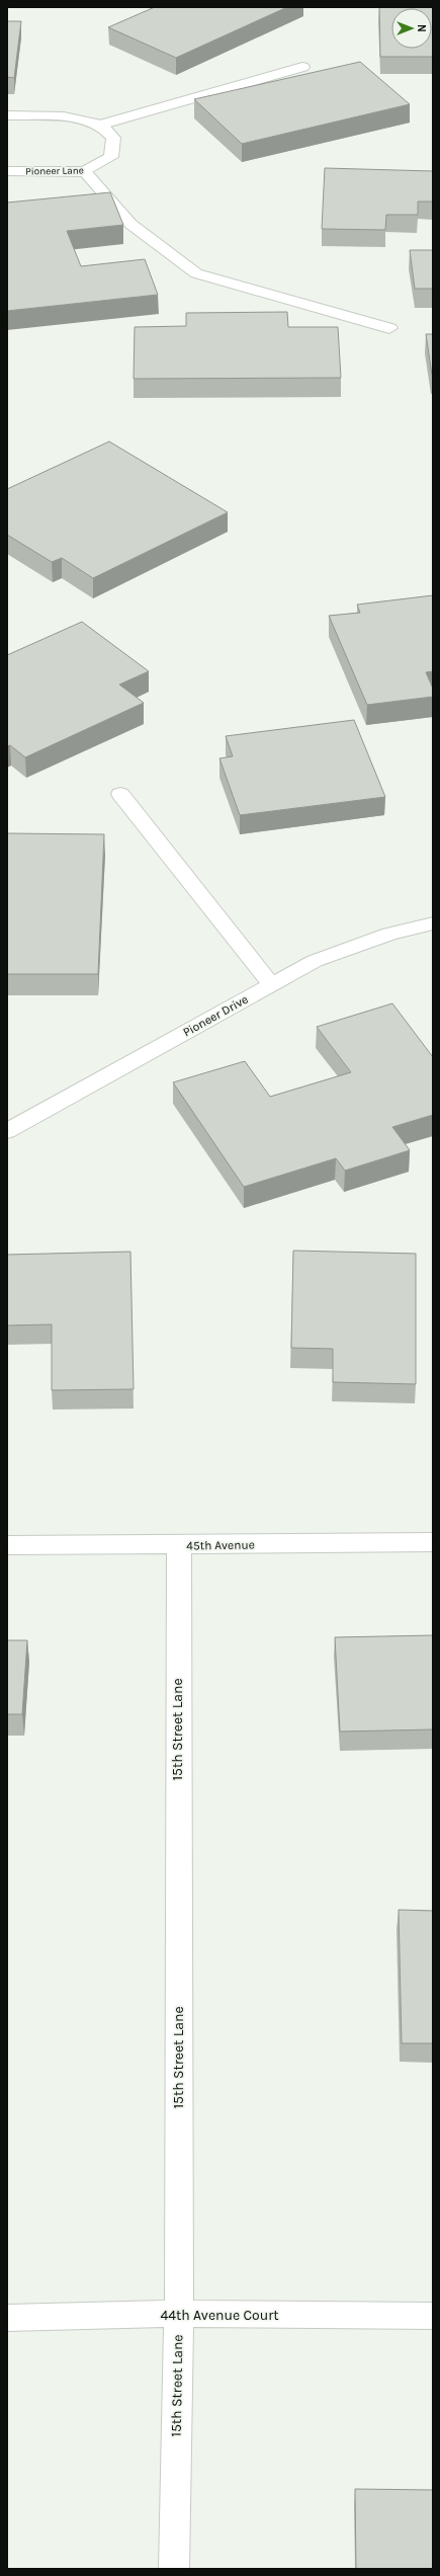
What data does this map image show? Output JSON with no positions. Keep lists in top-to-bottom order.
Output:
{
  "streets": {
    "street": [
      "Pioneer Lane",
      "Pioneer Drive",
      "45th Avenue",
      "15th Street Lane",
      "44th Avenue Court"
    ]
  },
  "crossings": [
    ["45th Avenue", "15th Street Lane"],
    ["15th Street Lane", "44th Avenue Court"]
  ],
  "north": "right"
}
